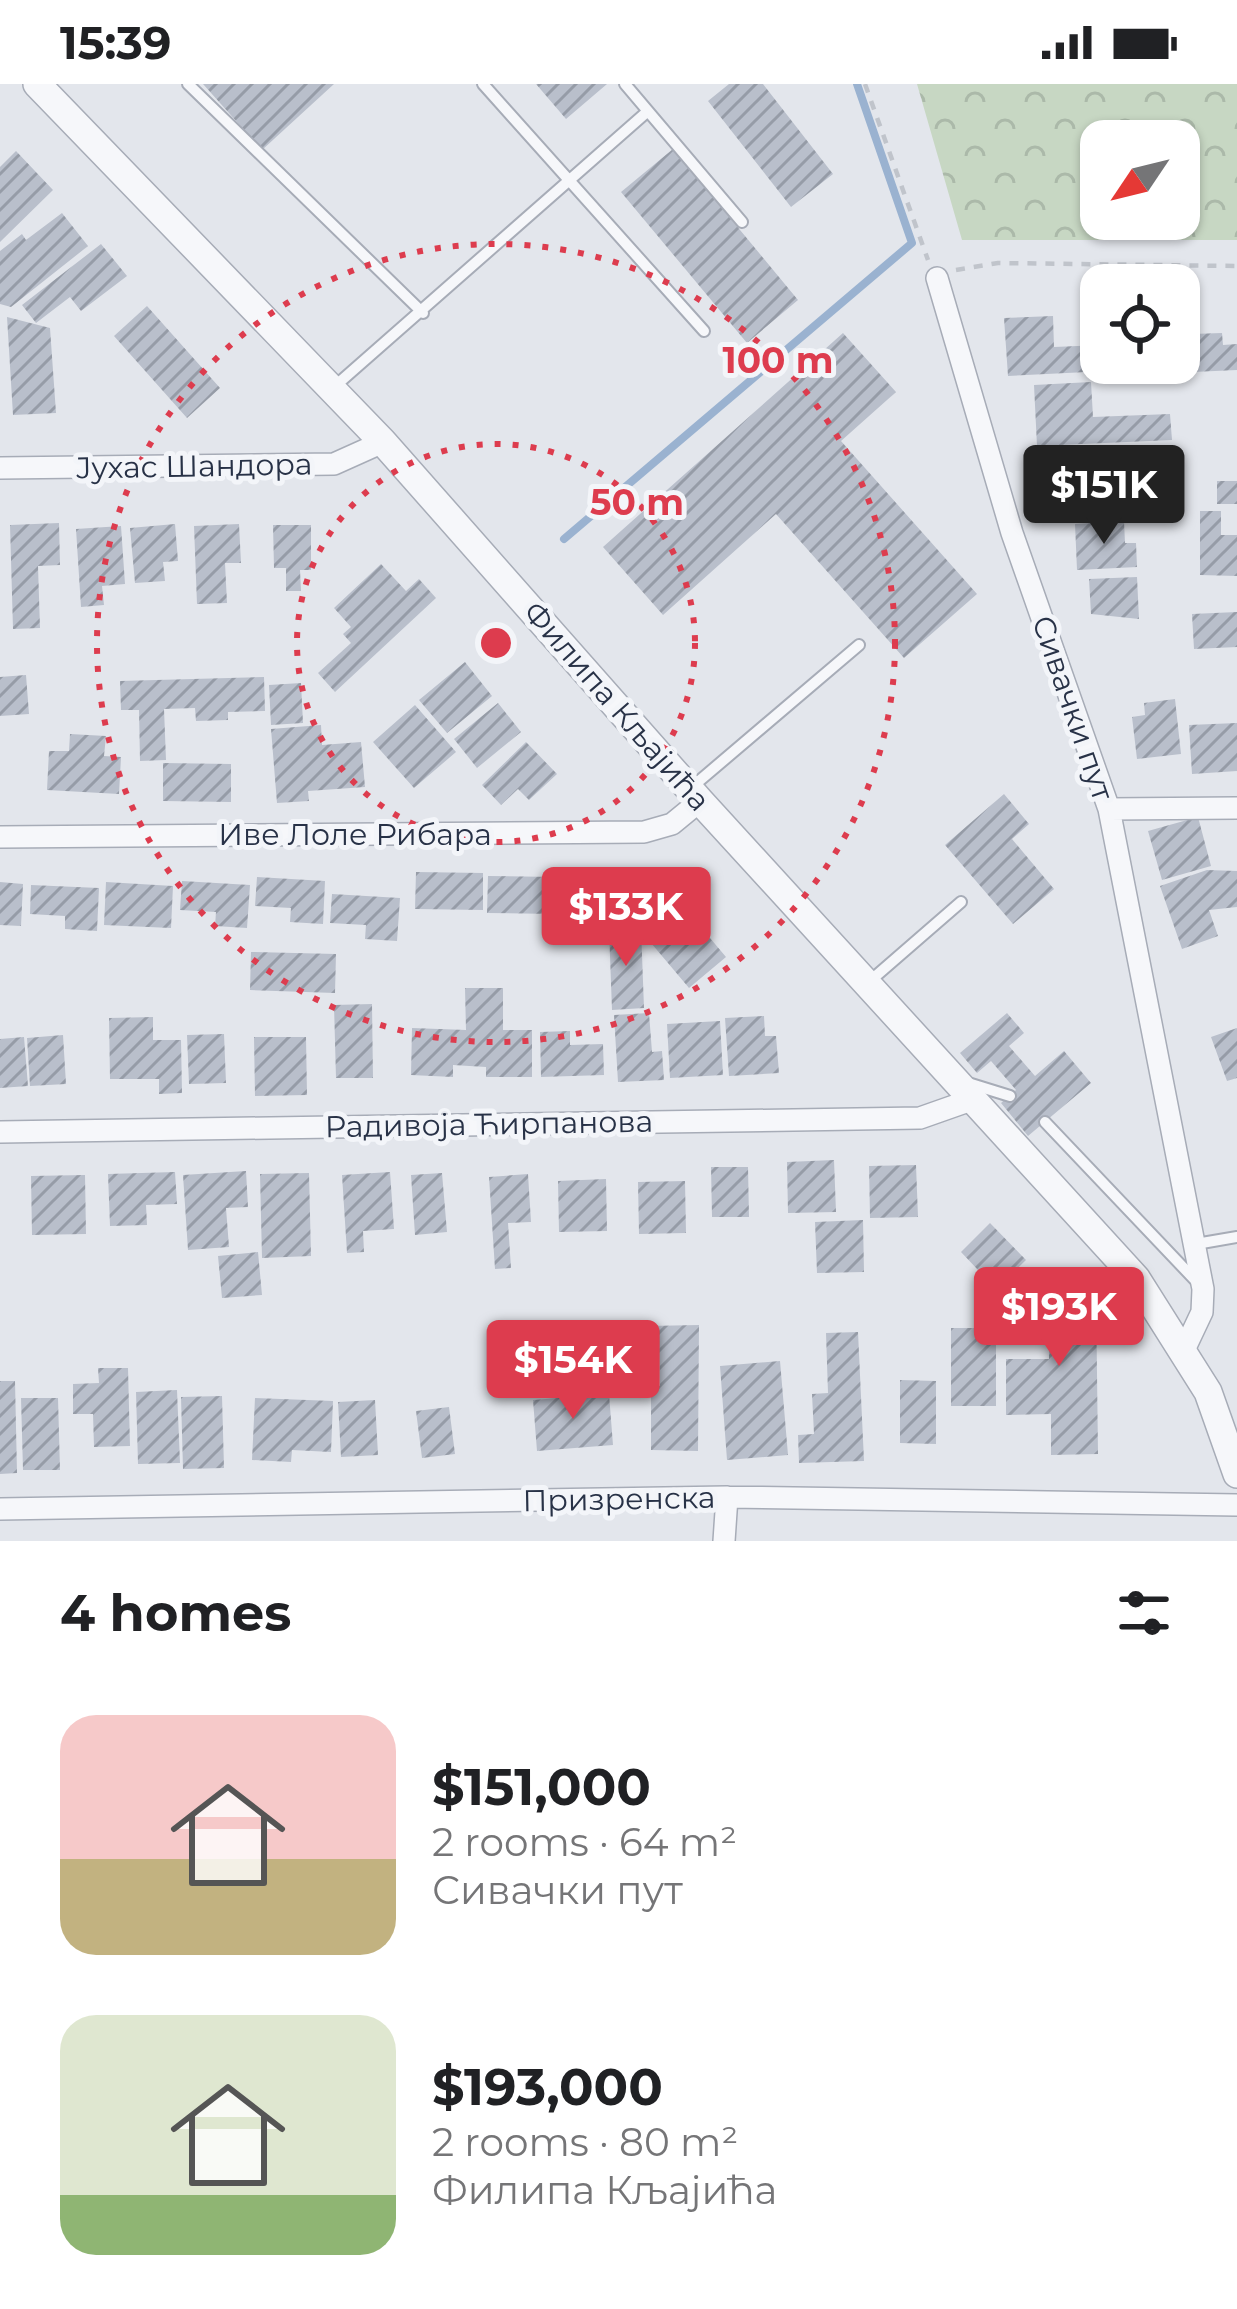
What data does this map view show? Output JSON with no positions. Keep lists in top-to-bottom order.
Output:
{
  "streets": {
    "street": [
      "Јухас Шандора",
      "Филипа Кљајића",
      "Сивачки пут",
      "Иве Лоле Рибара",
      "Радивоја Ћирпанова",
      "Призренска"
    ]
  },
  "crossings": [
    ["Јухас Шандора", "Филипа Кљајића"],
    ["Филипа Кљајића", "Сивачки пут"],
    ["Филипа Кљајића", "Иве Лоле Рибара"],
    ["Филипа Кљајића", "Радивоја Ћирпанова"]
  ],
  "north": "bottom left",
  "page": {
    "status": "15:39",
    "price": [
      "$151K",
      "$133K",
      "$193K",
      "$154K"
    ],
    "heading": "4 homes",
    "list": [
      {
        "name": "$151,000",
        "note": "2 rooms · 64 m² · Сивачки пут"
      },
      {
        "name": "$193,000",
        "note": "2 rooms · 80 m² · Филипа Кљајића"
      }
    ]
  },
  "rings": ["100 m", "50 m"]
}
